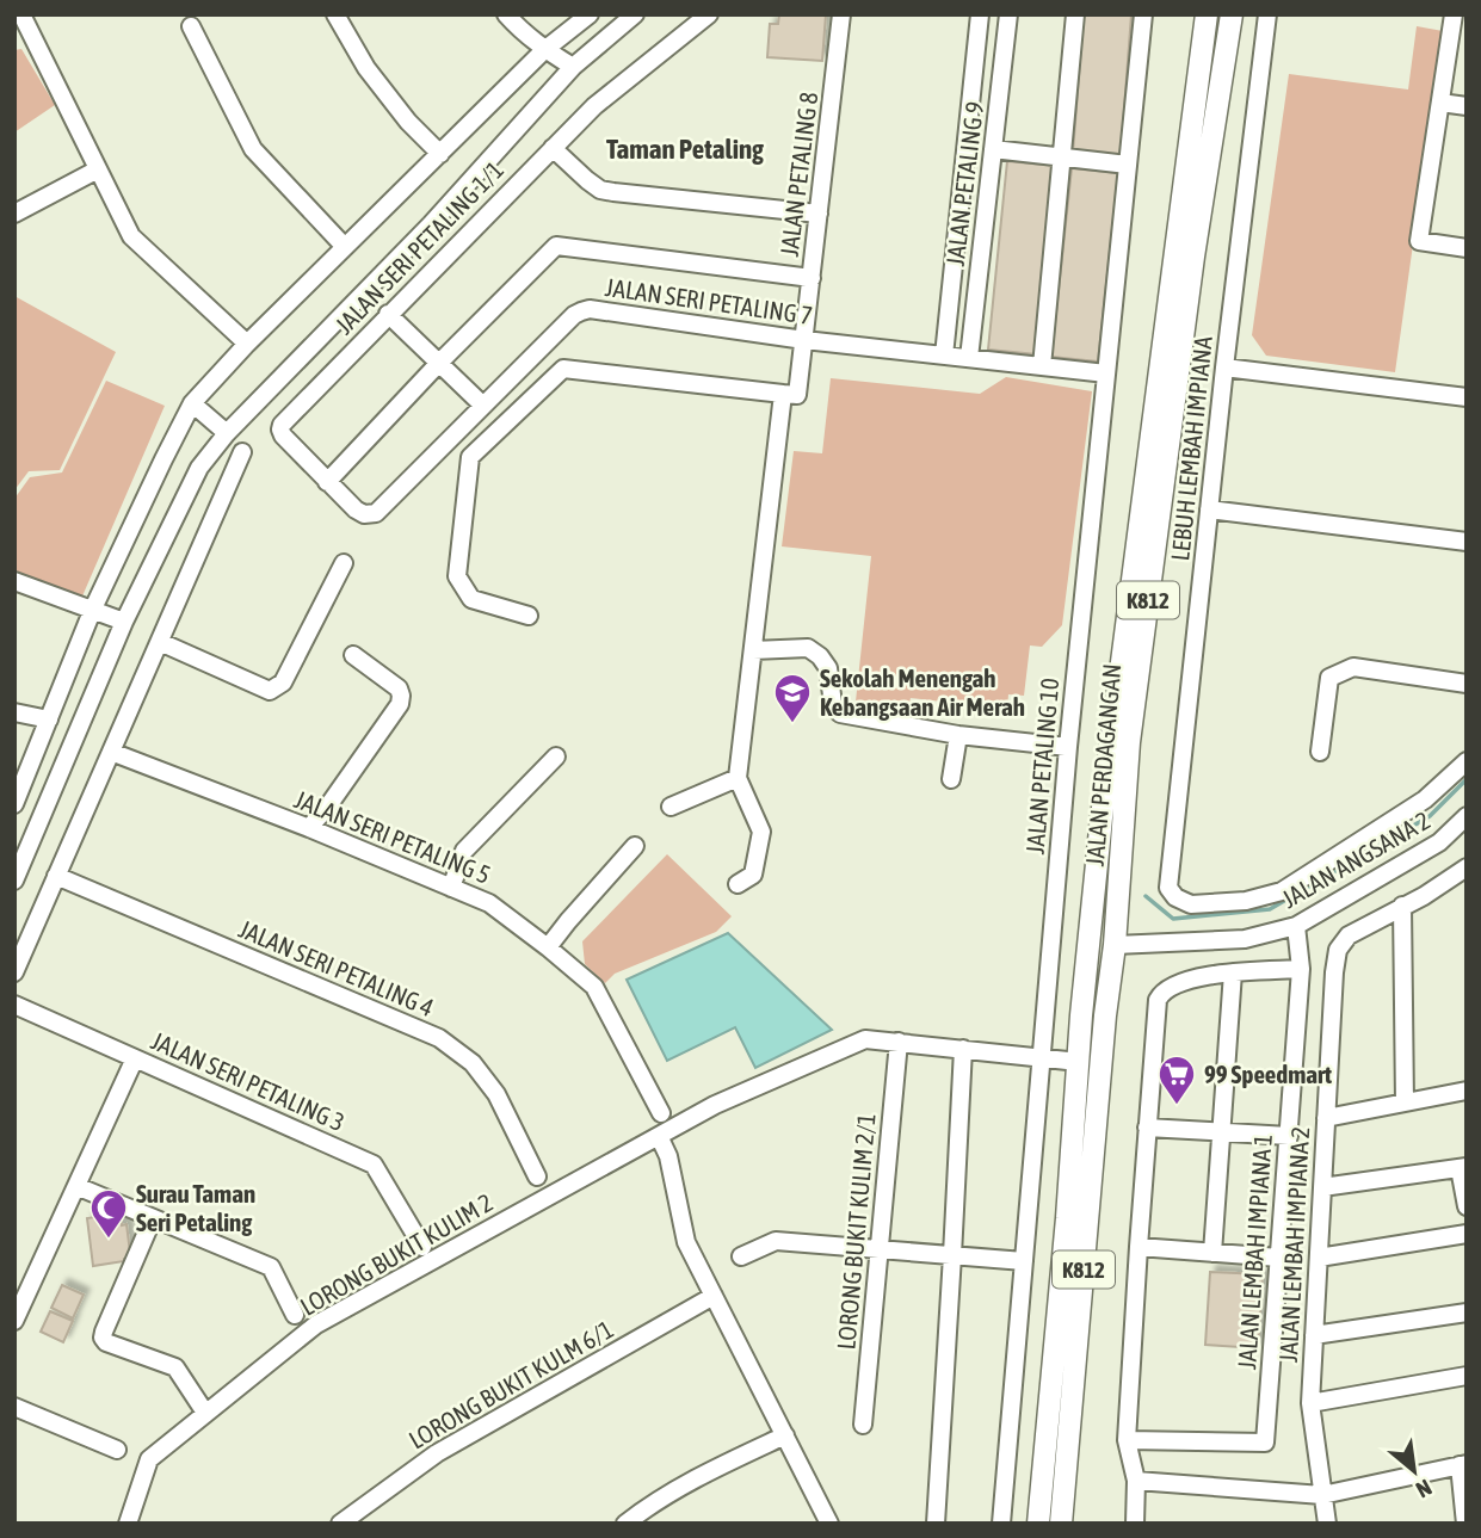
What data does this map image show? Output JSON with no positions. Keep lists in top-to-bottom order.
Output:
{
  "streets": {
    "main road": ["K812", "JALAN PERDAGANGAN"],
    "street": [
      "JALAN PETALING 8",
      "JALAN PETALING 9",
      "JALAN SERI PETALING 1/1",
      "JALAN SERI PETALING 7",
      "LEBUH LEMBAH IMPIANA",
      "JALAN PETALING 10",
      "JALAN SERI PETALING 5",
      "JALAN ANGSANA 2",
      "JALAN SERI PETALING 4",
      "JALAN SERI PETALING 3",
      "LORONG BUKIT KULIM 2/1",
      "JALAN LEMBAH IMPIANA 2",
      "JALAN LEMBAH IMPIANA 1",
      "LORONG BUKIT KULIM 2",
      "LORONG BUKIT KULM 6/1"
    ]
  },
  "crossings": [
    ["JALAN PETALING 8", "JALAN SERI PETALING 7"],
    ["JALAN PETALING 9", "JALAN SERI PETALING 7"],
    ["JALAN SERI PETALING 1/1", "JALAN SERI PETALING 7"],
    ["JALAN SERI PETALING 7", "JALAN PETALING 10"],
    ["JALAN PERDAGANGAN", "JALAN ANGSANA 2"],
    ["JALAN PERDAGANGAN", "LORONG BUKIT KULIM 2"],
    ["JALAN PETALING 10", "LORONG BUKIT KULIM 2"],
    ["JALAN ANGSANA 2", "JALAN LEMBAH IMPIANA 1"],
    ["LORONG BUKIT KULIM 2/1", "LORONG BUKIT KULIM 2"]
  ],
  "districts": ["Taman Petaling"],
  "places": {
    "school or university": ["Sekolah Menengah Kebangsaan Air Merah"],
    "supermarket": ["99 Speedmart"],
    "mosque": ["Surau Taman Seri Petaling"]
  },
  "north": "bottom right"
}
